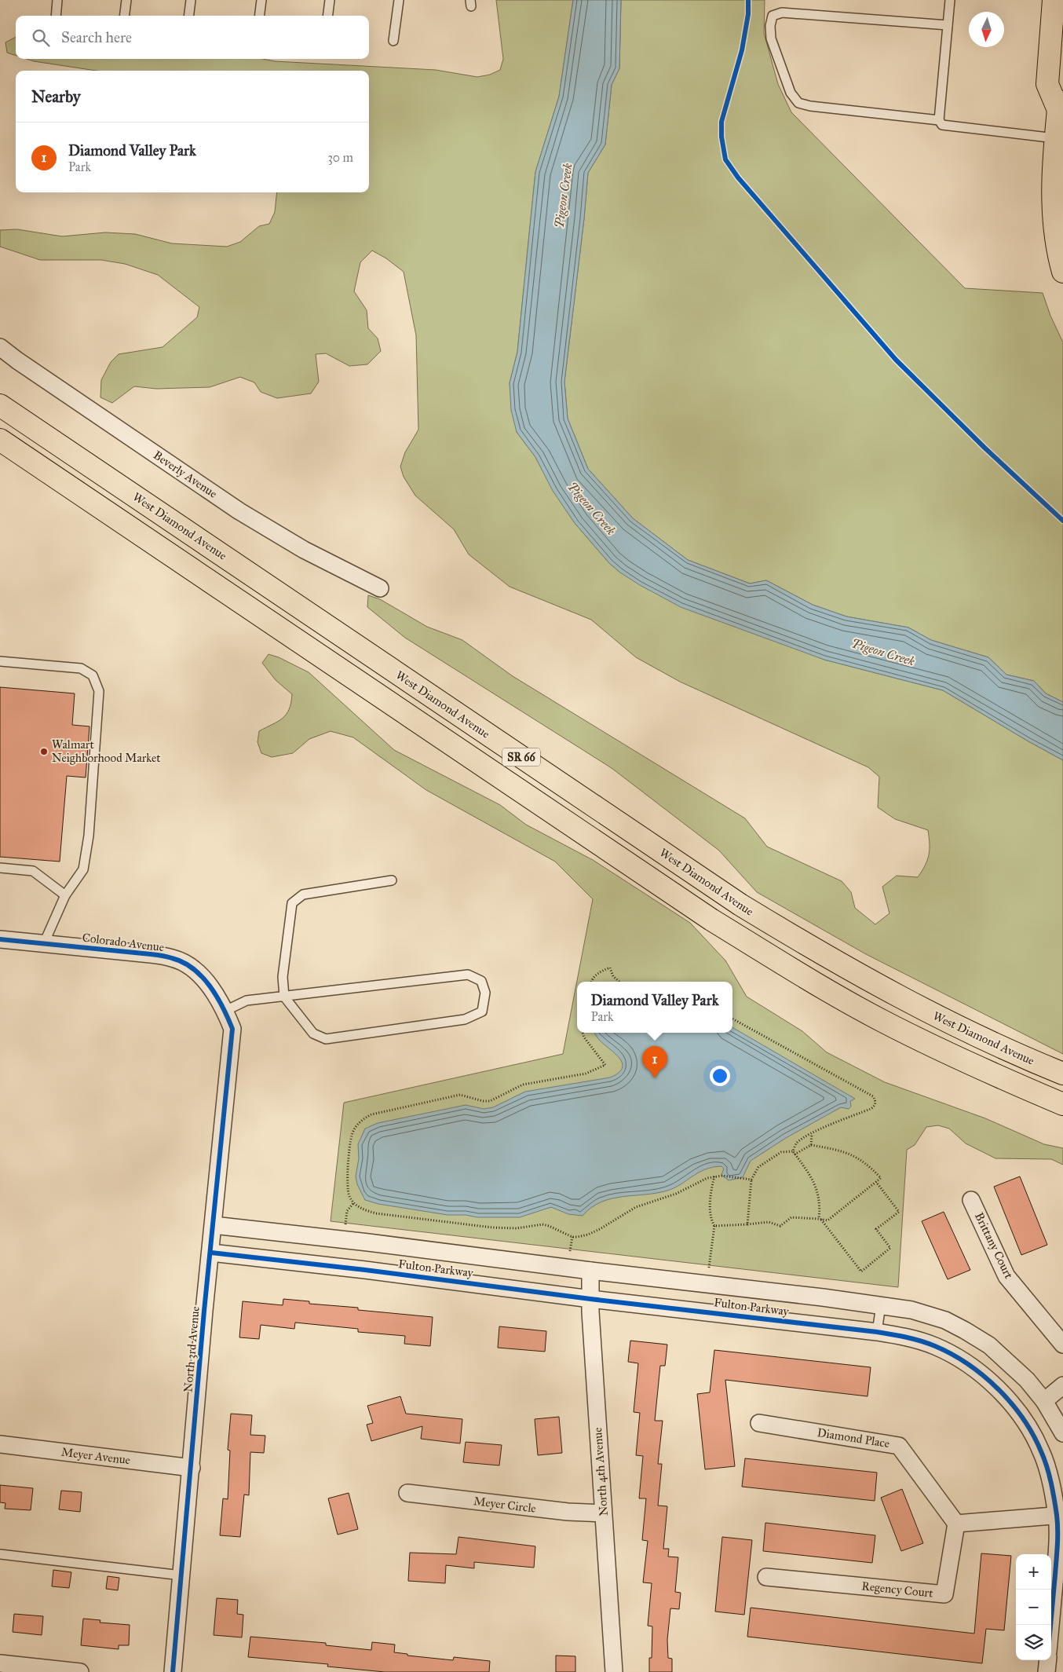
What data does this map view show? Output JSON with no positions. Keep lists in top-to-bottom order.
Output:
{
  "streets": {
    "main road": ["West Diamond Avenue", "SR 66"],
    "street": [
      "Beverly Avenue",
      "Colorado Avenue",
      "Brittany Court",
      "Fulton Parkway",
      "North 3rd Avenue",
      "Diamond Place",
      "Meyer Avenue",
      "North 4th Avenue",
      "Meyer Circle",
      "Regency Court"
    ]
  },
  "crossings": [
    ["Colorado Avenue", "North 3rd Avenue"],
    ["Fulton Parkway", "North 3rd Avenue"],
    ["Fulton Parkway", "North 4th Avenue"],
    ["North 3rd Avenue", "Meyer Avenue"],
    ["Diamond Place", "Regency Court"],
    ["North 4th Avenue", "Meyer Circle"]
  ],
  "water": ["Pigeon Creek"],
  "places": ["Walmart Neighborhood Market"],
  "north": "bottom",
  "page": {
    "search": "Search here",
    "heading": "Nearby",
    "list": [
      {
        "mark": "1",
        "name": "Diamond Valley Park",
        "note": "Park",
        "value": "30 m"
      }
    ],
    "popup": ["Diamond Valley Park", "Park"],
    "pins": "1",
    "map_buttons": ["+", "−"]
  }
}
